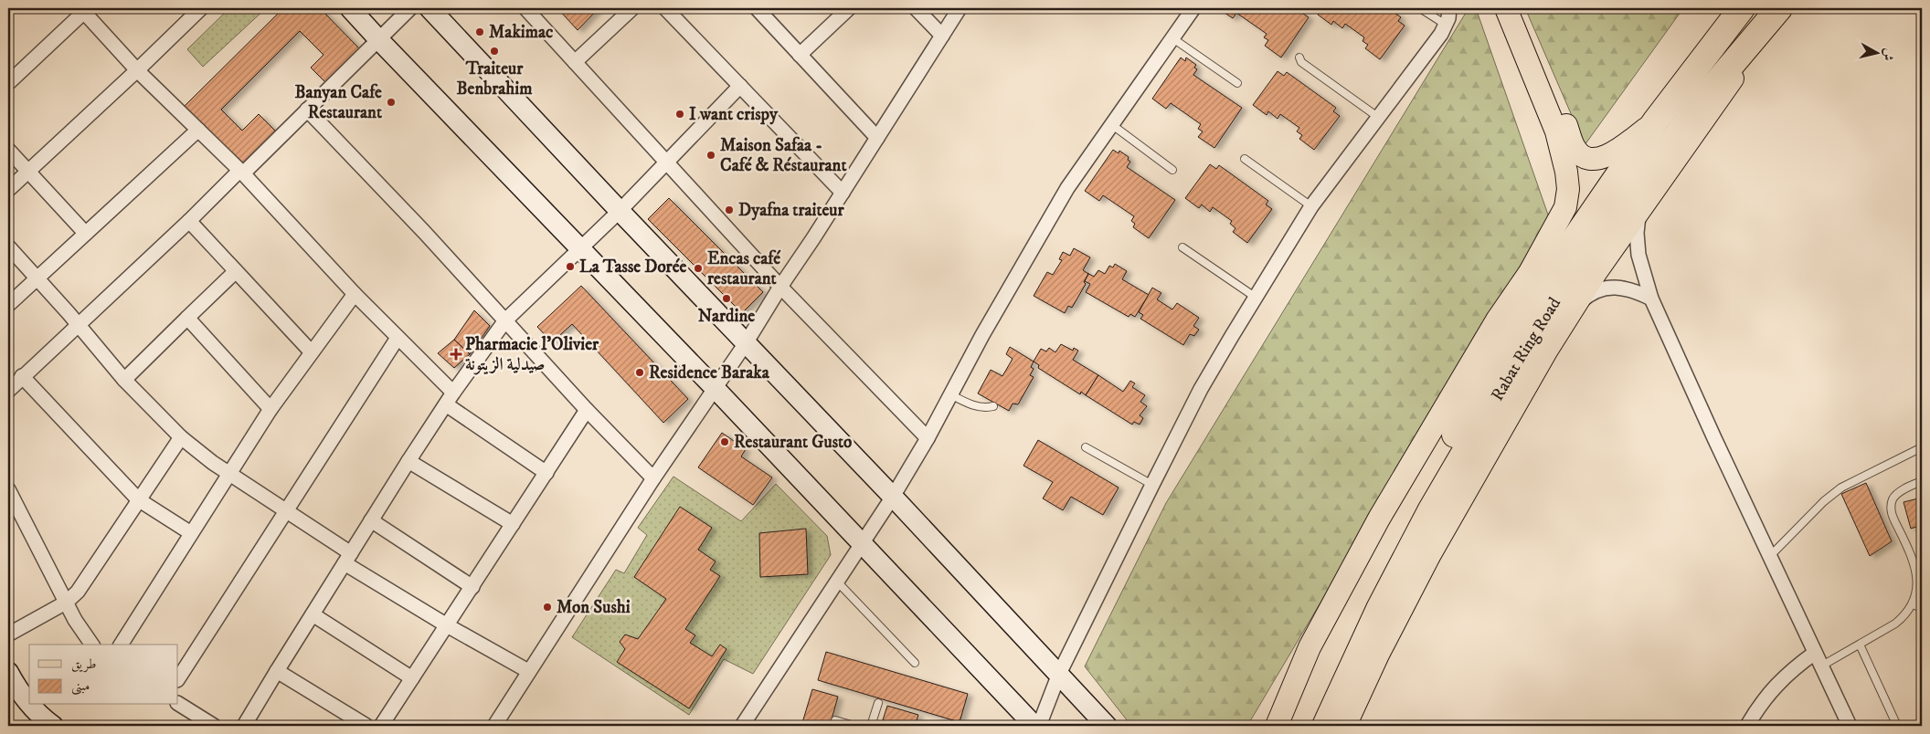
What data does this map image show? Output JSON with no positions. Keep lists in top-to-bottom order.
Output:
{
  "streets": {
    "highway": ["Rabat Ring Road"]
  },
  "places": {
    "other": [
      "Makimac",
      "Traiteur Benbrahim",
      "Banyan Cafe Restaurant",
      "I want crispy",
      "Maison Safaa - Café & Réstaurant",
      "Dyafna traiteur",
      "La Tasse Dorée",
      "Encas café restaurant",
      "Nardine",
      "Residence Baraka",
      "Restaurant Gusto",
      "Mon Sushi"
    ],
    "health": ["Pharmacie l'Olivier صيدلية الزيتونة"]
  },
  "legend": ["طريق", "مبنى"],
  "north": "right"
}
